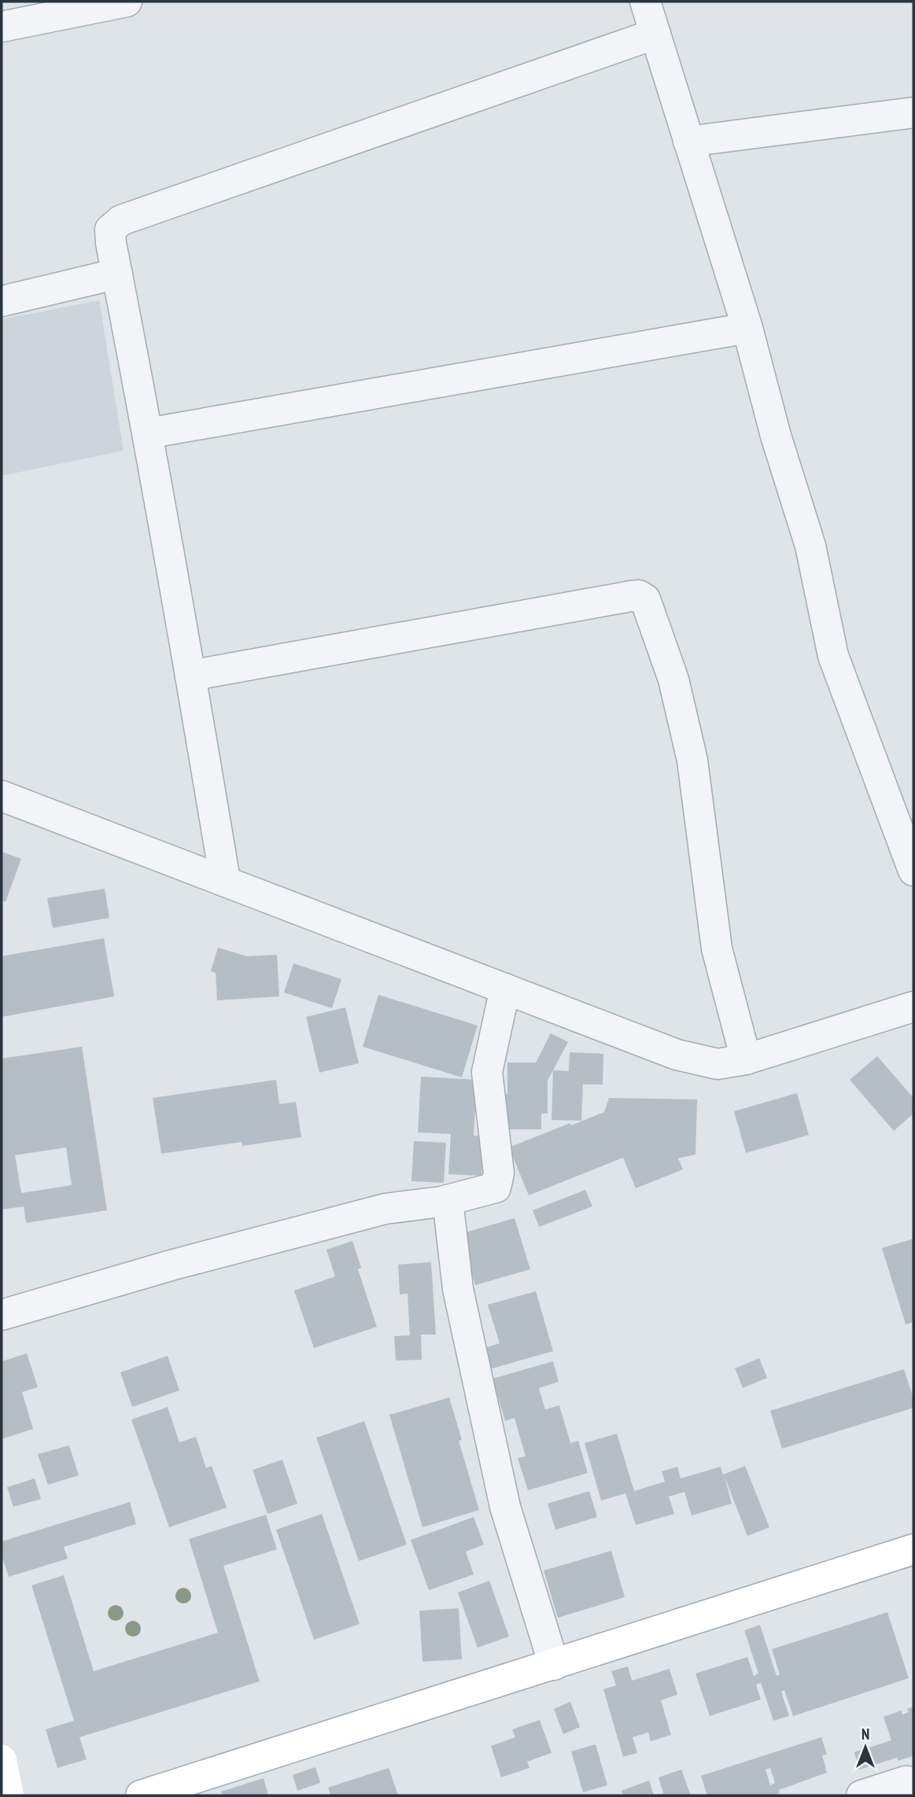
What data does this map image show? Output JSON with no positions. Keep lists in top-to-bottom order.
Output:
{
  "north": "top"
}
